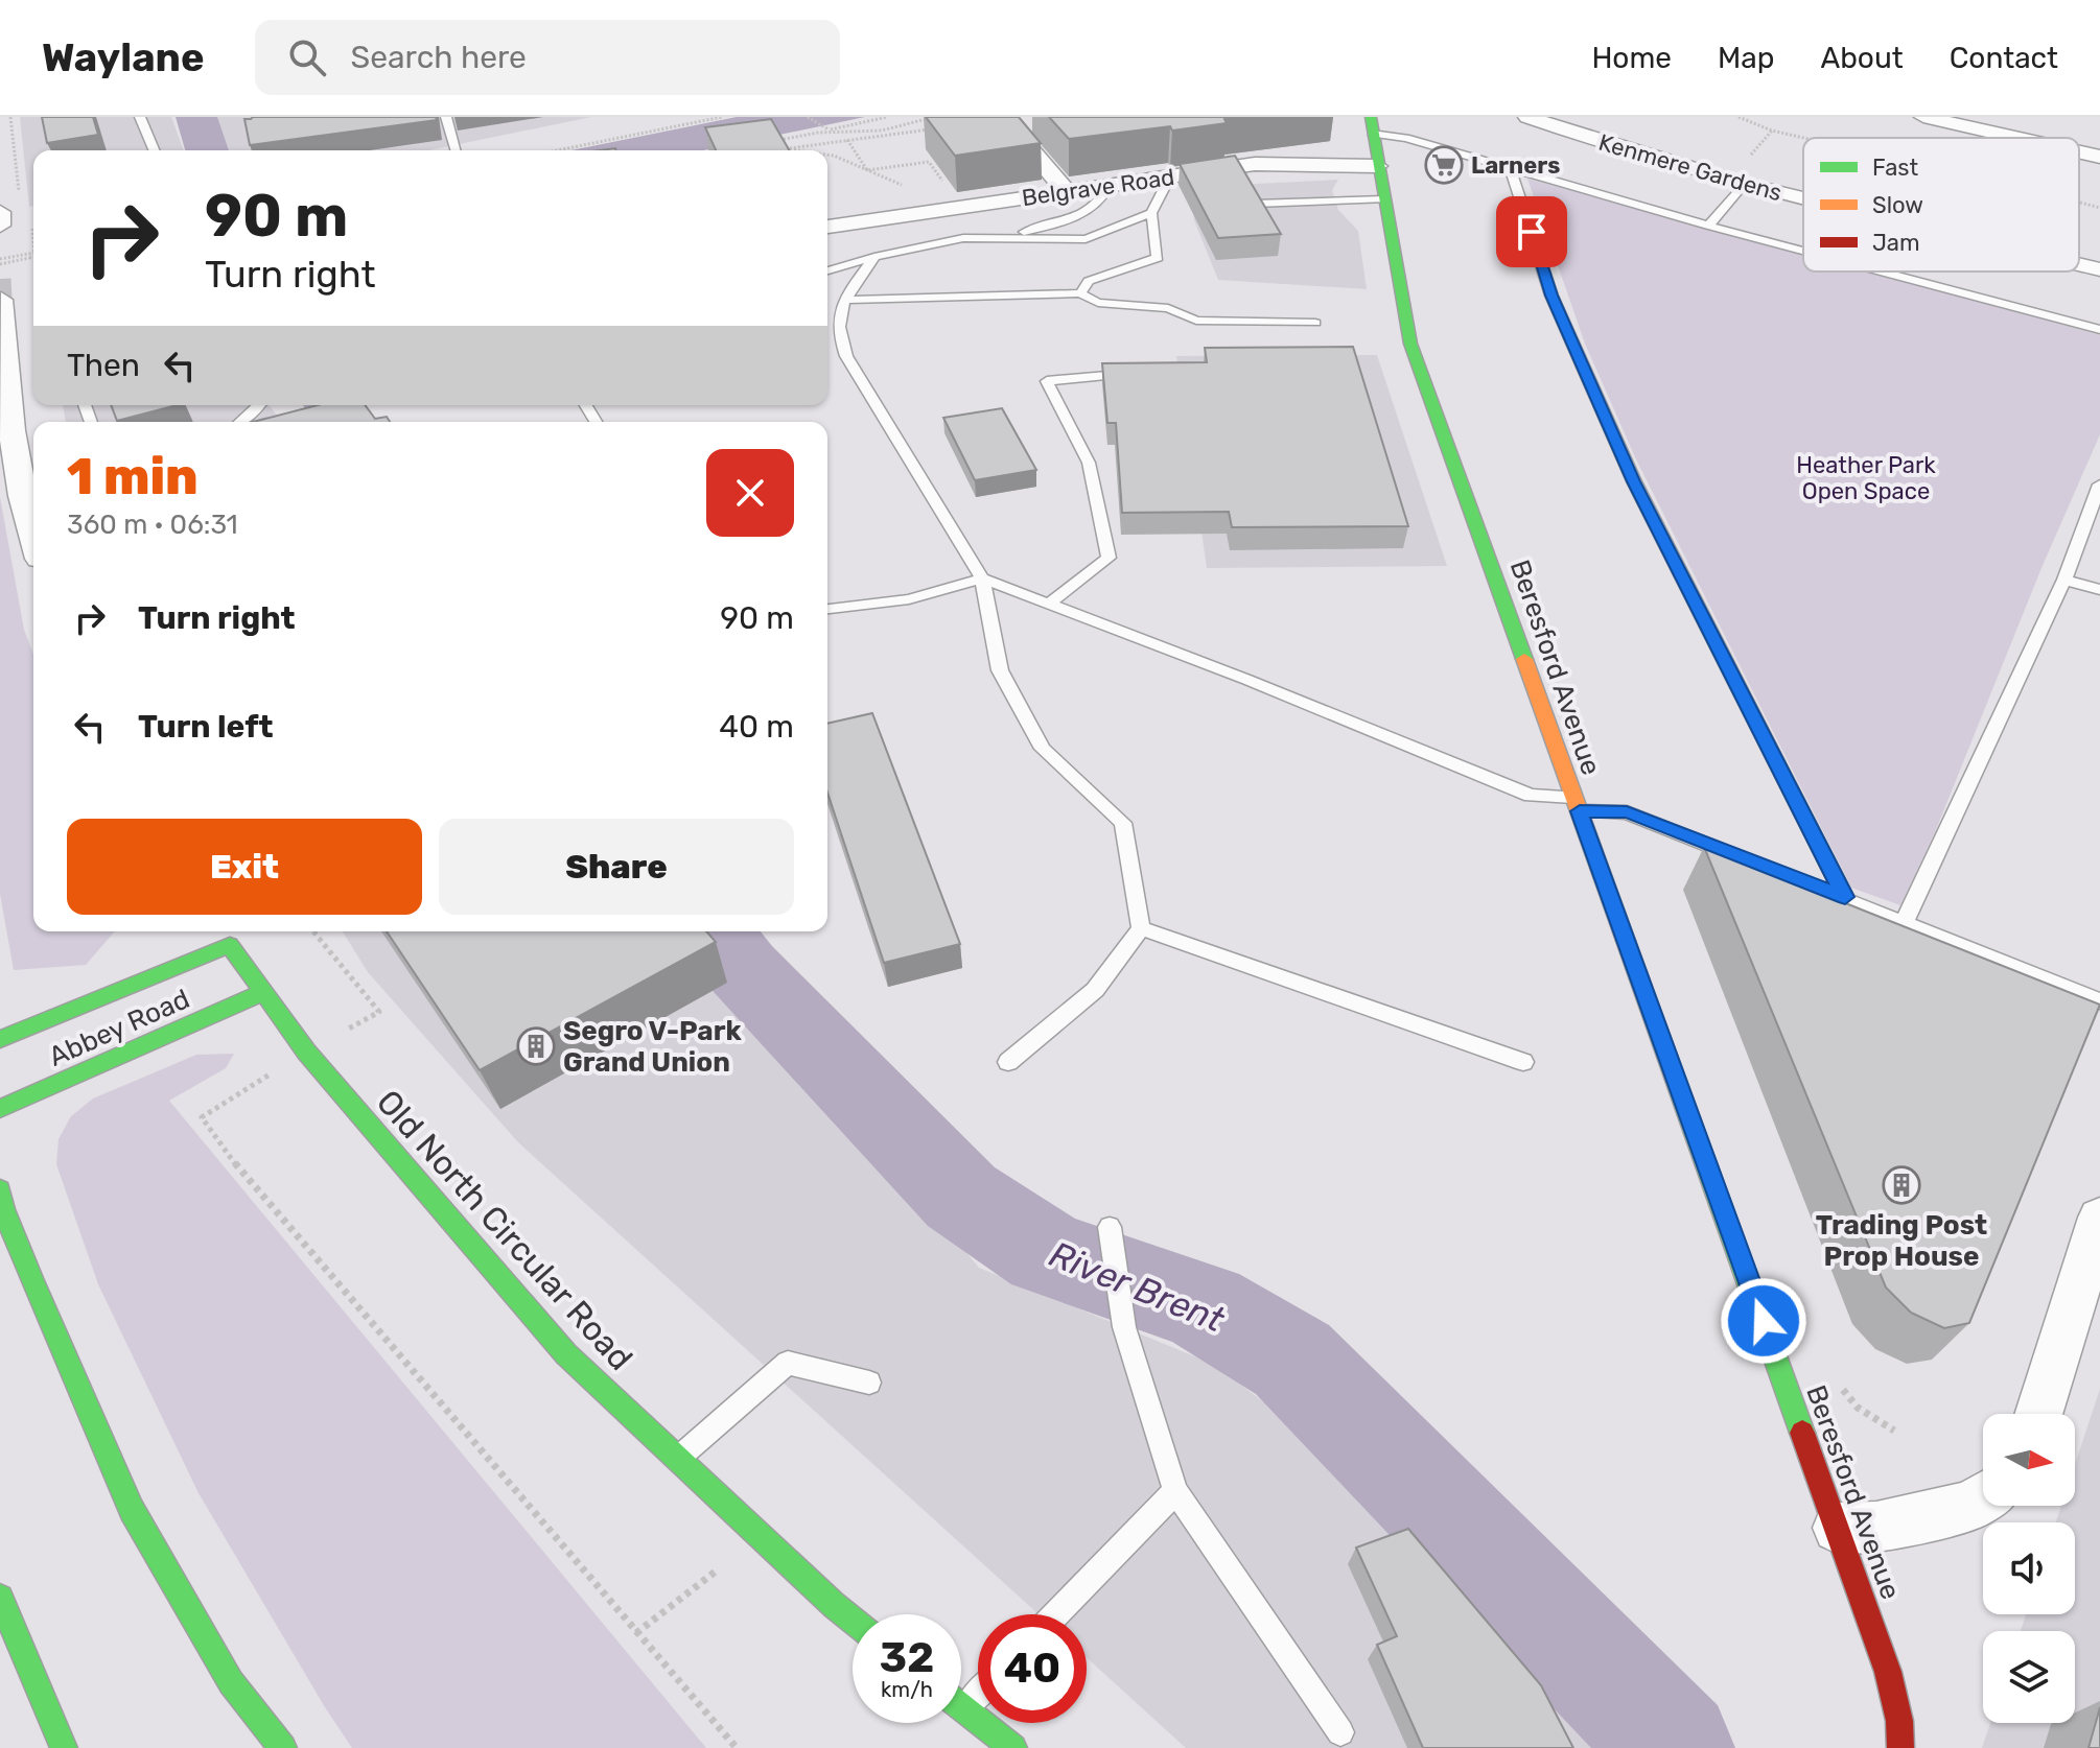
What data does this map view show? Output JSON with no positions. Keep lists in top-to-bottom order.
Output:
{
  "streets": {
    "main road": ["Beresford Avenue", "Abbey Road", "Old North Circular Road"],
    "street": ["Kenmere Gardens", "Belgrave Road"]
  },
  "crossings": [
    ["Belgrave Road", "Beresford Avenue"],
    ["Abbey Road", "Old North Circular Road"]
  ],
  "water": ["River Brent"],
  "parks": ["Heather Park Open Space"],
  "places": {
    "supermarket": ["Larners"],
    "building": ["Segro V-Park Grand Union", "Trading Post Prop House"]
  },
  "legend": ["Fast", "Slow", "Jam"],
  "north": "right",
  "page": {
    "header": "Waylane",
    "search": "Search here",
    "nav": [
      "Home",
      "Map",
      "About",
      "Contact"
    ],
    "turn": ["90 m", "Turn right"],
    "then": "Then",
    "heading": ["1 min", "360 m · 06:31"],
    "list": [
      {
        "name": "Turn right",
        "value": "90 m"
      },
      {
        "name": "Turn left",
        "value": "40 m"
      }
    ],
    "buttons": ["Exit", "Share"],
    "speed": "32 km/h",
    "limit": "40"
  }
}
